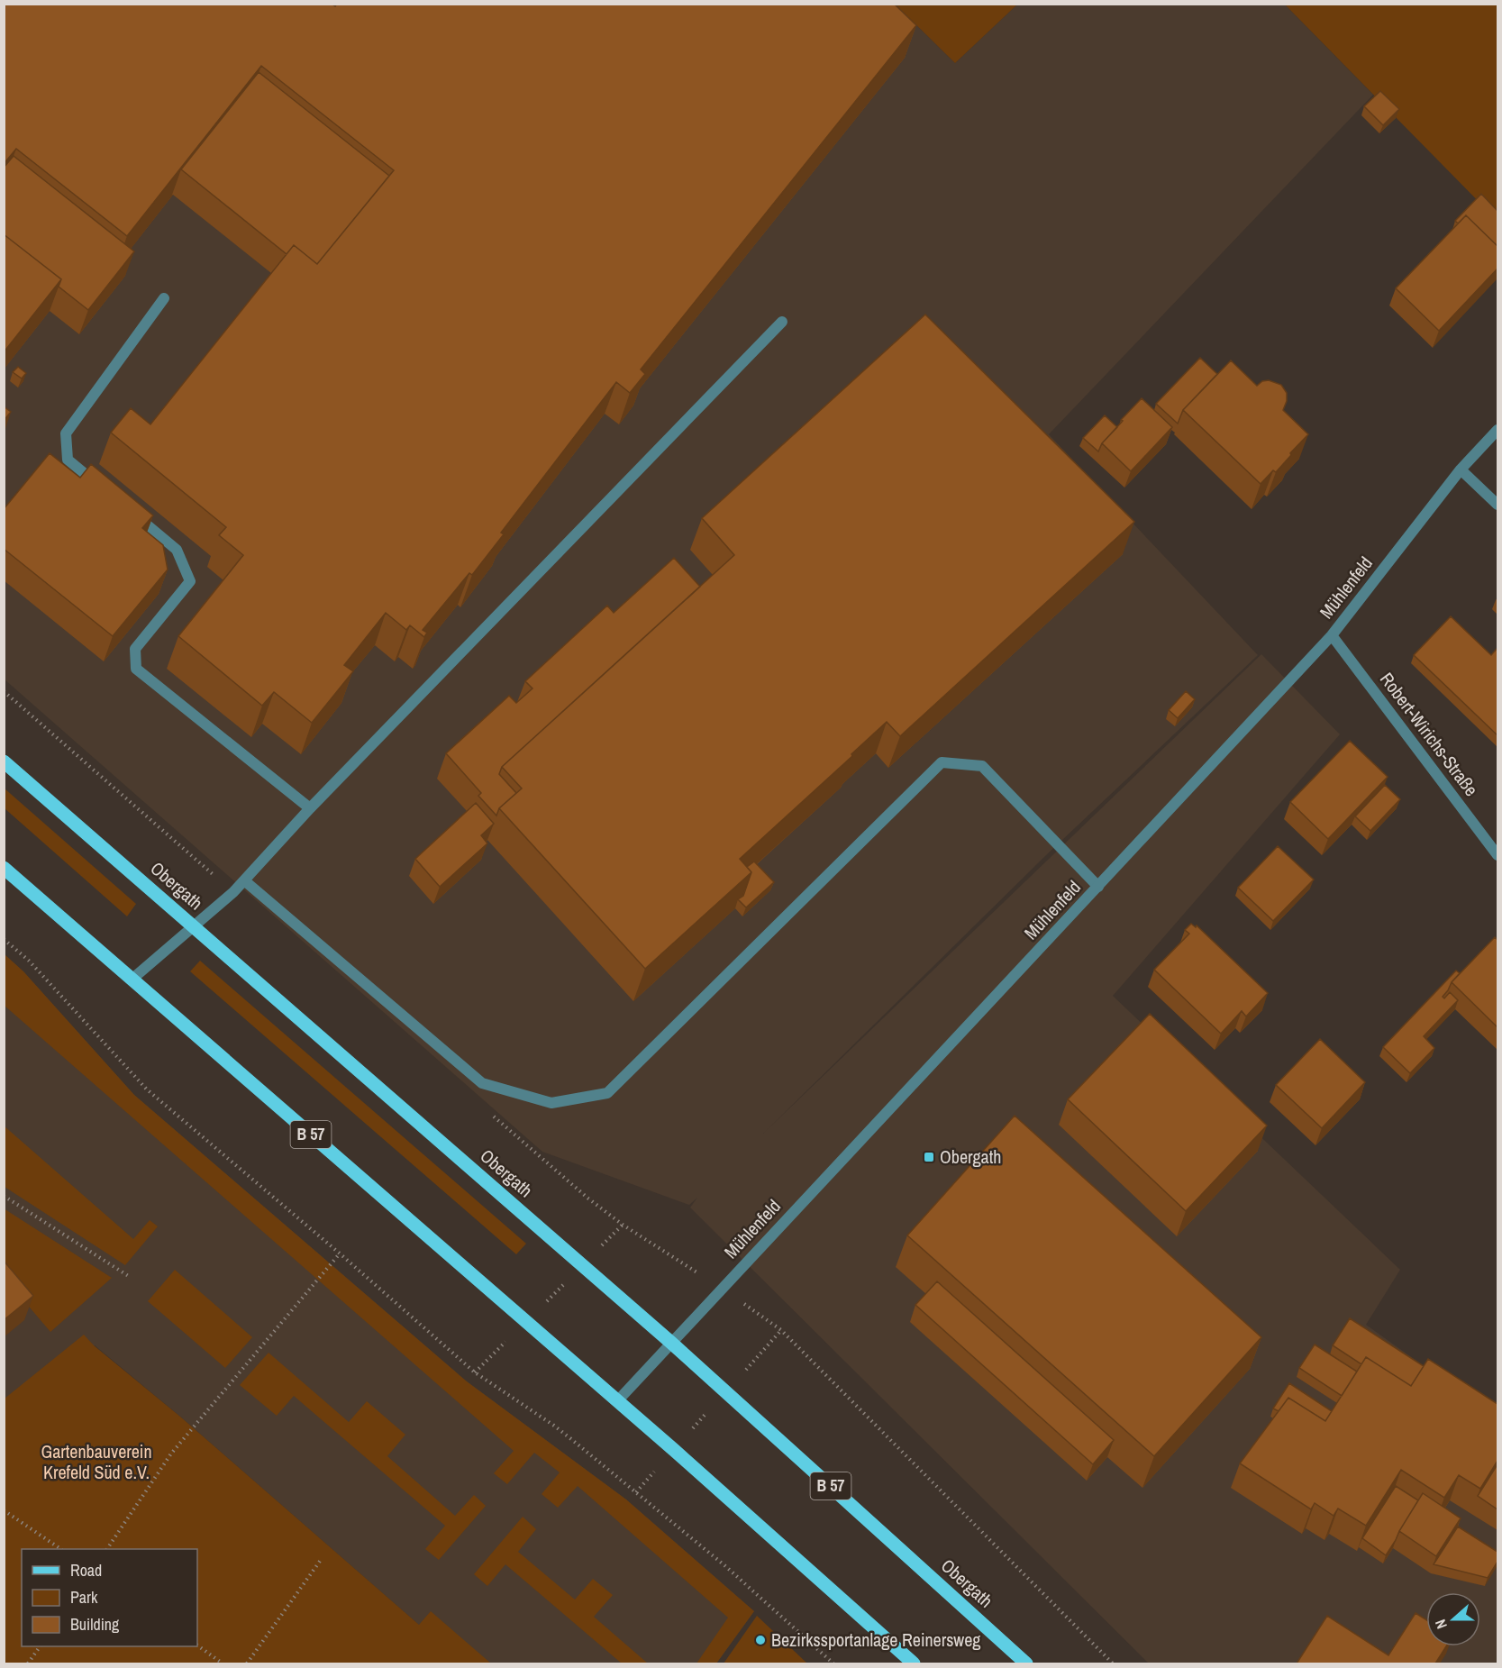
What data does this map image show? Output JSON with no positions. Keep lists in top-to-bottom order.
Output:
{
  "streets": {
    "main road": ["Obergath", "B 57"],
    "street": ["Mühlenfeld", "Robert-Wirichs-Straße"]
  },
  "crossings": [
    ["Mühlenfeld", "Robert-Wirichs-Straße"],
    ["Mühlenfeld", "Obergath"],
    ["Mühlenfeld", "B 57"]
  ],
  "parks": ["Gartenbauverein Krefeld Süd e.V."],
  "places": {
    "transit": ["Obergath"],
    "other": ["Bezirkssportanlage Reinersweg"]
  },
  "legend": ["Road", "Park", "Building"],
  "north": "left"
}
